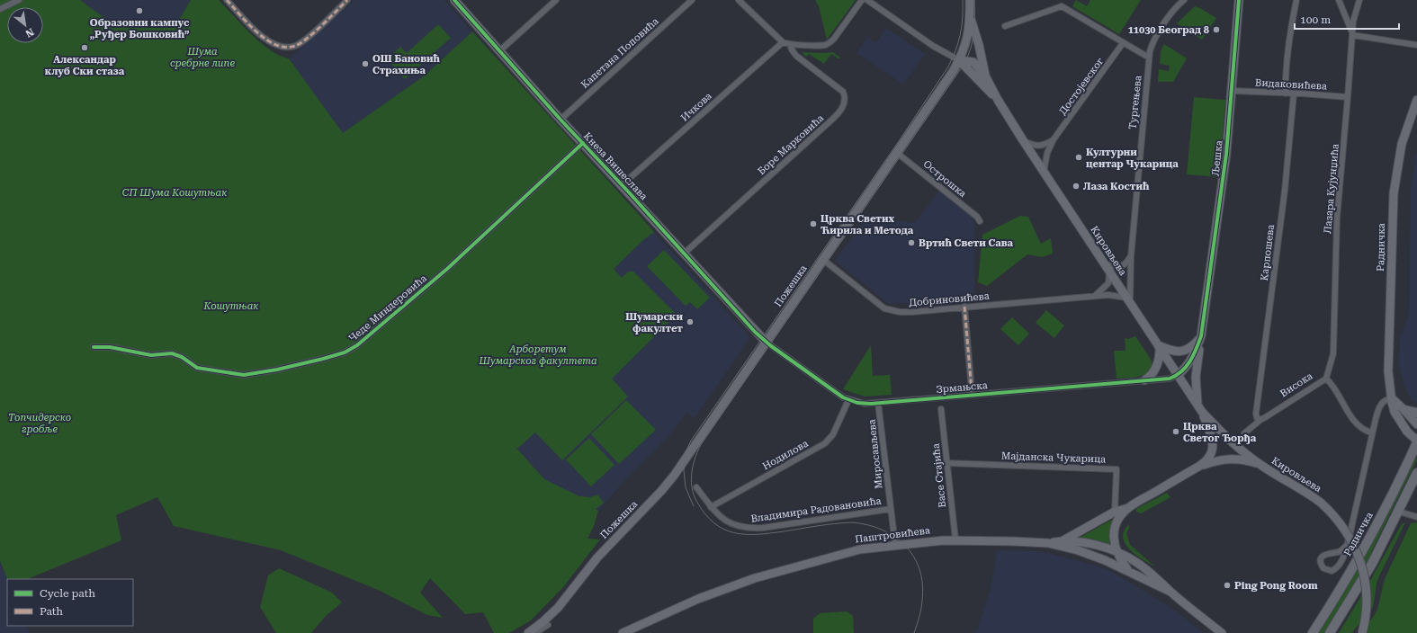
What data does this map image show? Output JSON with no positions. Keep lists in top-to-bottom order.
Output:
{
  "streets": {
    "main road": [
      "Љешка",
      "Кнеза Вишеслава",
      "Радничка",
      "Кировљева",
      "Пожешка",
      "Паштровићева"
    ],
    "street": [
      "Капетана Поповића",
      "Видаковићева",
      "Достојевског",
      "Тургењева",
      "Ичкова",
      "Боре Марковића",
      "Острошка",
      "Лазара Кујунџића",
      "Карпошева",
      "Добриновићева",
      "Чеде Миндеровића",
      "Висока",
      "Зрмањска",
      "Миросављева",
      "Нодилова",
      "Мајданска Чукарица",
      "Васе Стајића",
      "Владимира Радовановића"
    ]
  },
  "crossings": [
    ["Капетана Поповића", "Кнеза Вишеслава"],
    ["Видаковићева", "Љешка"],
    ["Видаковићева", "Лазара Кујунџића"],
    ["Видаковићева", "Карпошева"],
    ["Достојевског", "Кировљева"],
    ["Тургењева", "Кировљева"],
    ["Тургењева", "Добриновићева"],
    ["Ичкова", "Кнеза Вишеслава"],
    ["Боре Марковића", "Кнеза Вишеслава"],
    ["Љешка", "Кировљева"],
    ["Љешка", "Зрмањска"],
    ["Кнеза Вишеслава", "Пожешка"],
    ["Кнеза Вишеслава", "Чеде Миндеровића"],
    ["Кнеза Вишеслава", "Зрмањска"],
    ["Острошка", "Пожешка"],
    ["Лазара Кујунџића", "Висока"],
    ["Радничка", "Висока"],
    ["Кировљева", "Пожешка"],
    ["Кировљева", "Добриновићева"],
    ["Кировљева", "Зрмањска"],
    ["Карпошева", "Висока"],
    ["Пожешка", "Добриновићева"],
    ["Пожешка", "Зрмањска"],
    ["Зрмањска", "Миросављева"],
    ["Зрмањска", "Нодилова"],
    ["Миросављева", "Владимира Радовановића"],
    ["Миросављева", "Паштровићева"],
    ["Нодилова", "Владимира Радовановића"],
    ["Мајданска Чукарица", "Васе Стајића"],
    ["Васе Стајића", "Паштровићева"]
  ],
  "parks": [
    "Шума сребрне липе",
    "СП Шума Кошутњак",
    "Кошутњак",
    "Арборетум Шумарског факултета",
    "Топчидерско гробље"
  ],
  "places": [
    "Образовни кампус „Руђер Бошковић”",
    "11030 Београд 8",
    "Александар клуб Ски стаза",
    "ОШ Бановић Страхиња",
    "Културни центар Чукарица",
    "Лаза Костић",
    "Црква Светих Ћирила и Метода",
    "Вртић Свети Сава",
    "Шумарски факултет",
    "Црква Светог Ђорђа",
    "Ping Pong Room"
  ],
  "legend": ["Cycle path", "Path"],
  "scale_bar": "100 m",
  "north": "bottom right"
}
